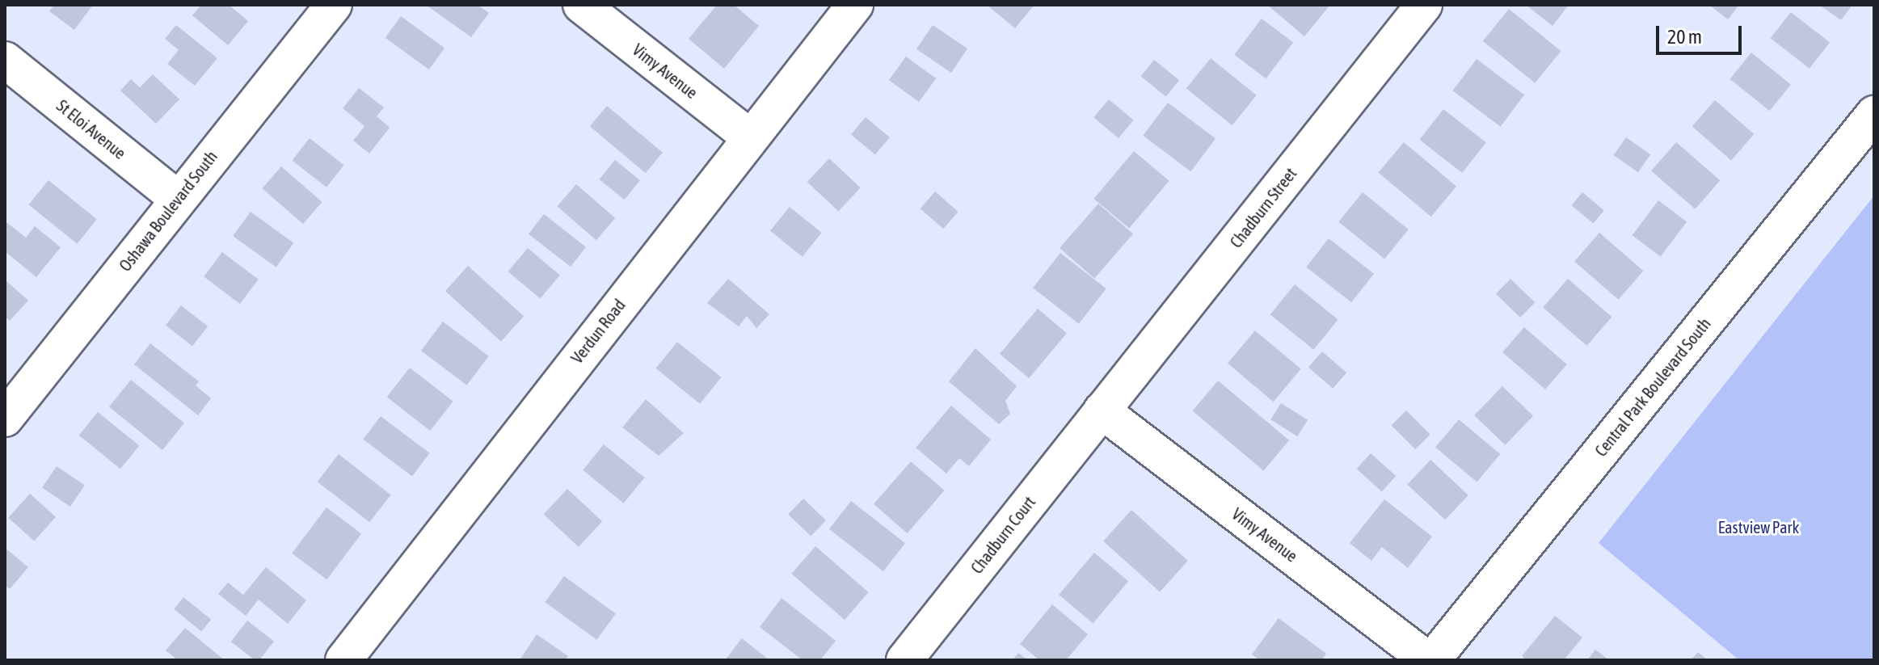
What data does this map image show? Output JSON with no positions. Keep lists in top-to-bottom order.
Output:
{
  "streets": {
    "street": [
      "Vimy Avenue",
      "St Eloi Avenue",
      "Chadburn Street",
      "Oshawa Boulevard South",
      "Verdun Road",
      "Central Park Boulevard South",
      "Chadburn Court"
    ]
  },
  "crossings": [
    ["Vimy Avenue", "Chadburn Street"],
    ["Vimy Avenue", "Verdun Road"],
    ["Vimy Avenue", "Central Park Boulevard South"],
    ["Vimy Avenue", "Chadburn Court"],
    ["St Eloi Avenue", "Oshawa Boulevard South"],
    ["Chadburn Street", "Chadburn Court"]
  ],
  "parks": ["Eastview Park"],
  "scale_bar": "20 m"
}
